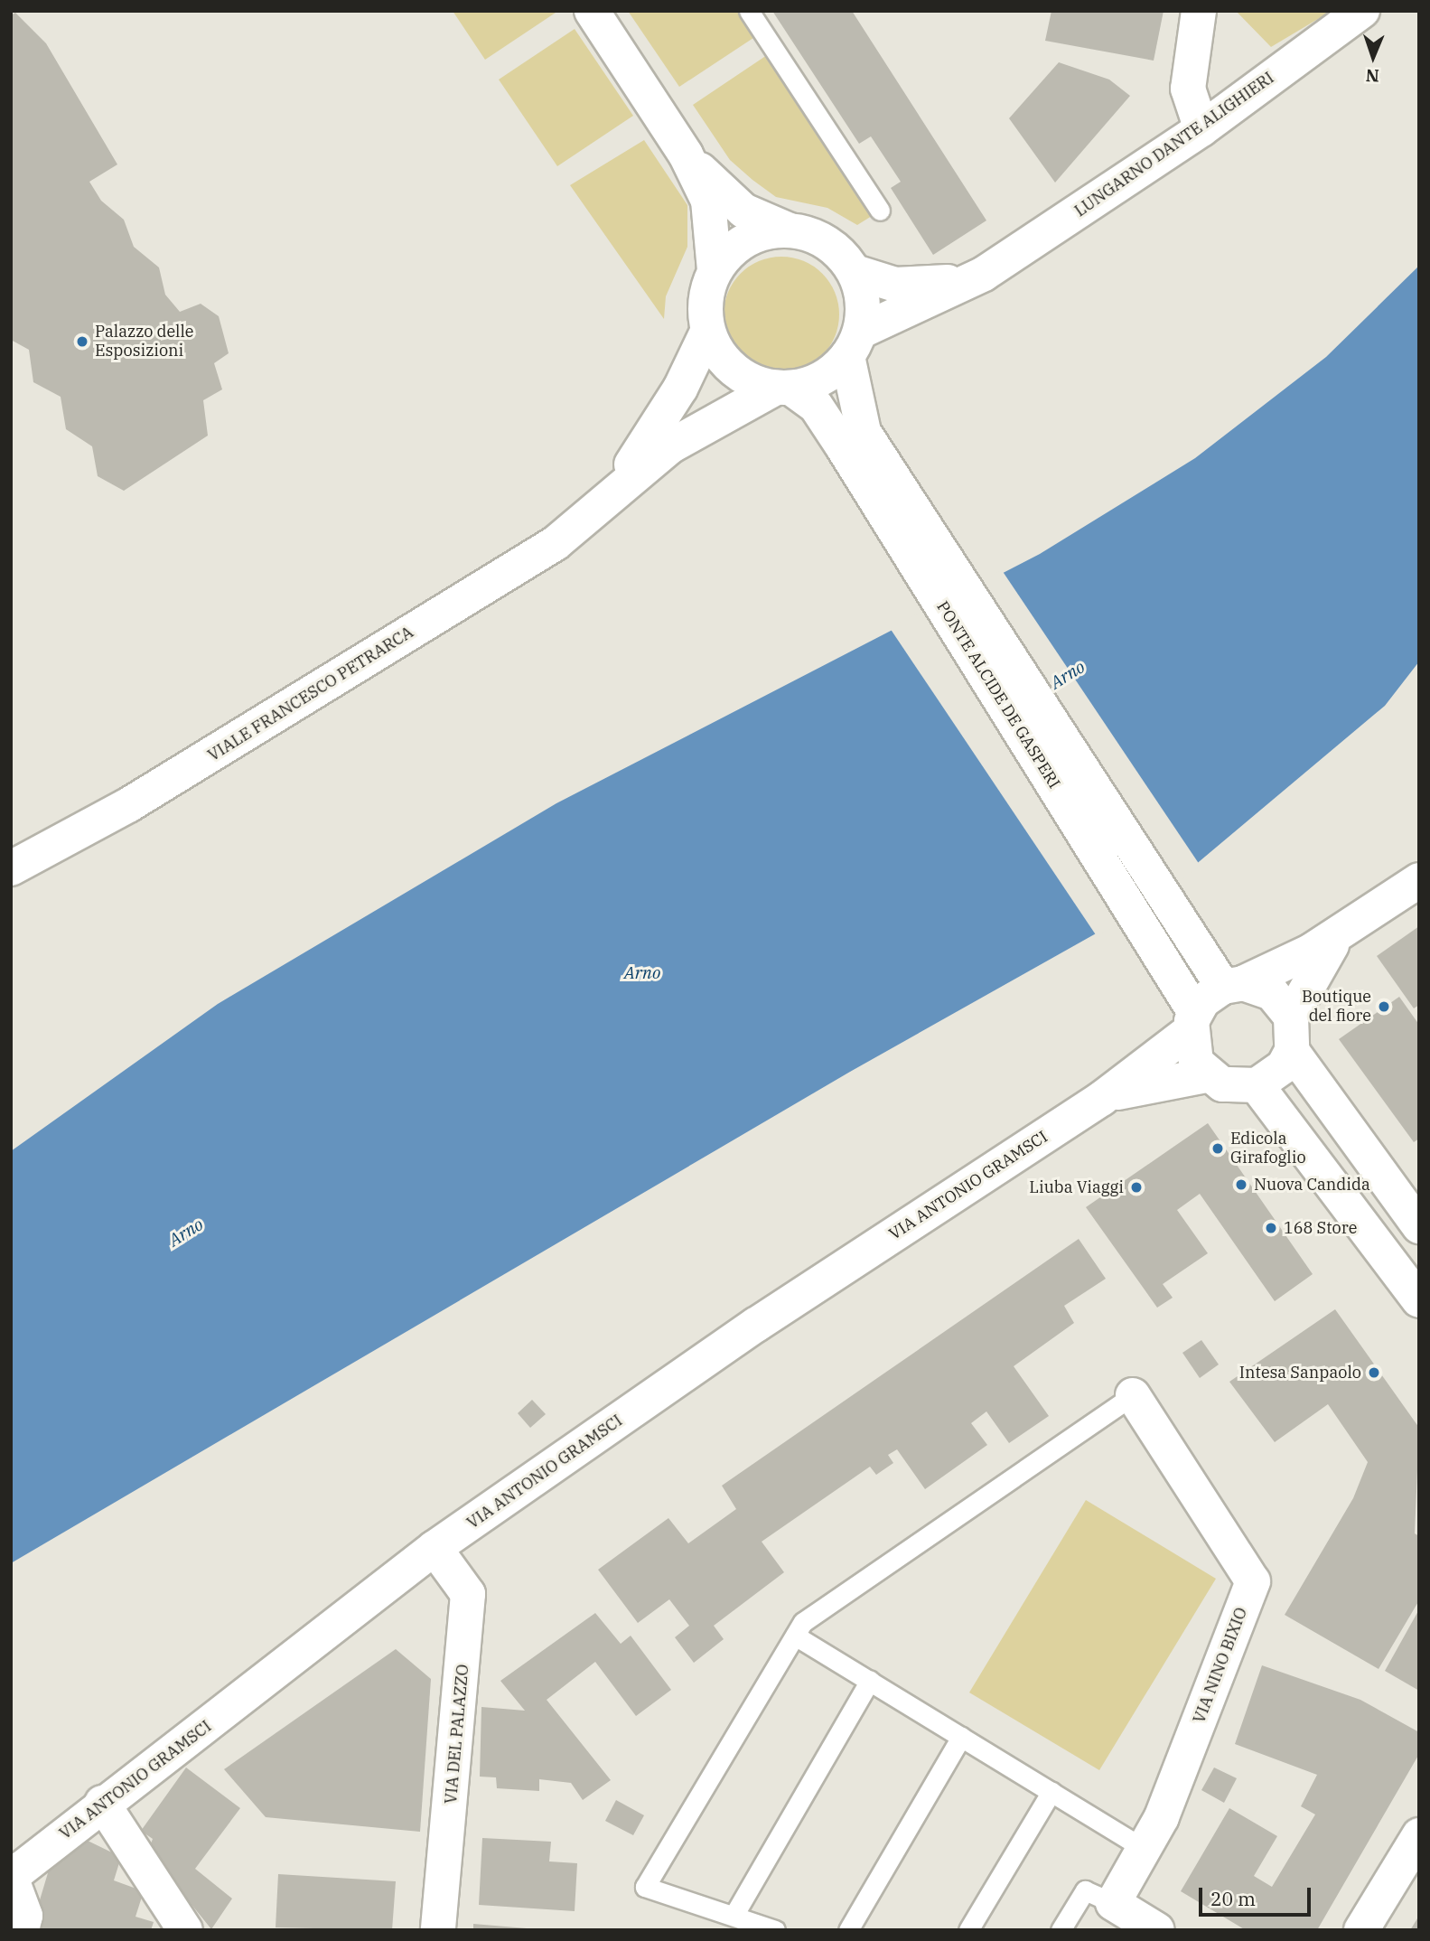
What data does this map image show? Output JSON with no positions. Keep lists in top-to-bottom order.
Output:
{
  "streets": {
    "main road": [
      "LUNGARNO DANTE ALIGHIERI",
      "VIALE FRANCESCO PETRARCA",
      "PONTE ALCIDE DE GASPERI",
      "VIA ANTONIO GRAMSCI",
      "VIA NINO BIXIO",
      "VIA DEL PALAZZO"
    ]
  },
  "crossings": [
    ["LUNGARNO DANTE ALIGHIERI", "VIALE FRANCESCO PETRARCA"],
    ["LUNGARNO DANTE ALIGHIERI", "PONTE ALCIDE DE GASPERI"],
    ["VIALE FRANCESCO PETRARCA", "PONTE ALCIDE DE GASPERI"],
    ["PONTE ALCIDE DE GASPERI", "VIA ANTONIO GRAMSCI"],
    ["VIA ANTONIO GRAMSCI", "VIA DEL PALAZZO"]
  ],
  "water": ["Arno"],
  "places": [
    "Palazzo delle Esposizioni",
    "Boutique del fiore",
    "Edicola Girafoglio",
    "Nuova Candida",
    "Liuba Viaggi",
    "168 Store",
    "Intesa Sanpaolo"
  ],
  "scale_bar": "20 m",
  "north": "bottom"
}
